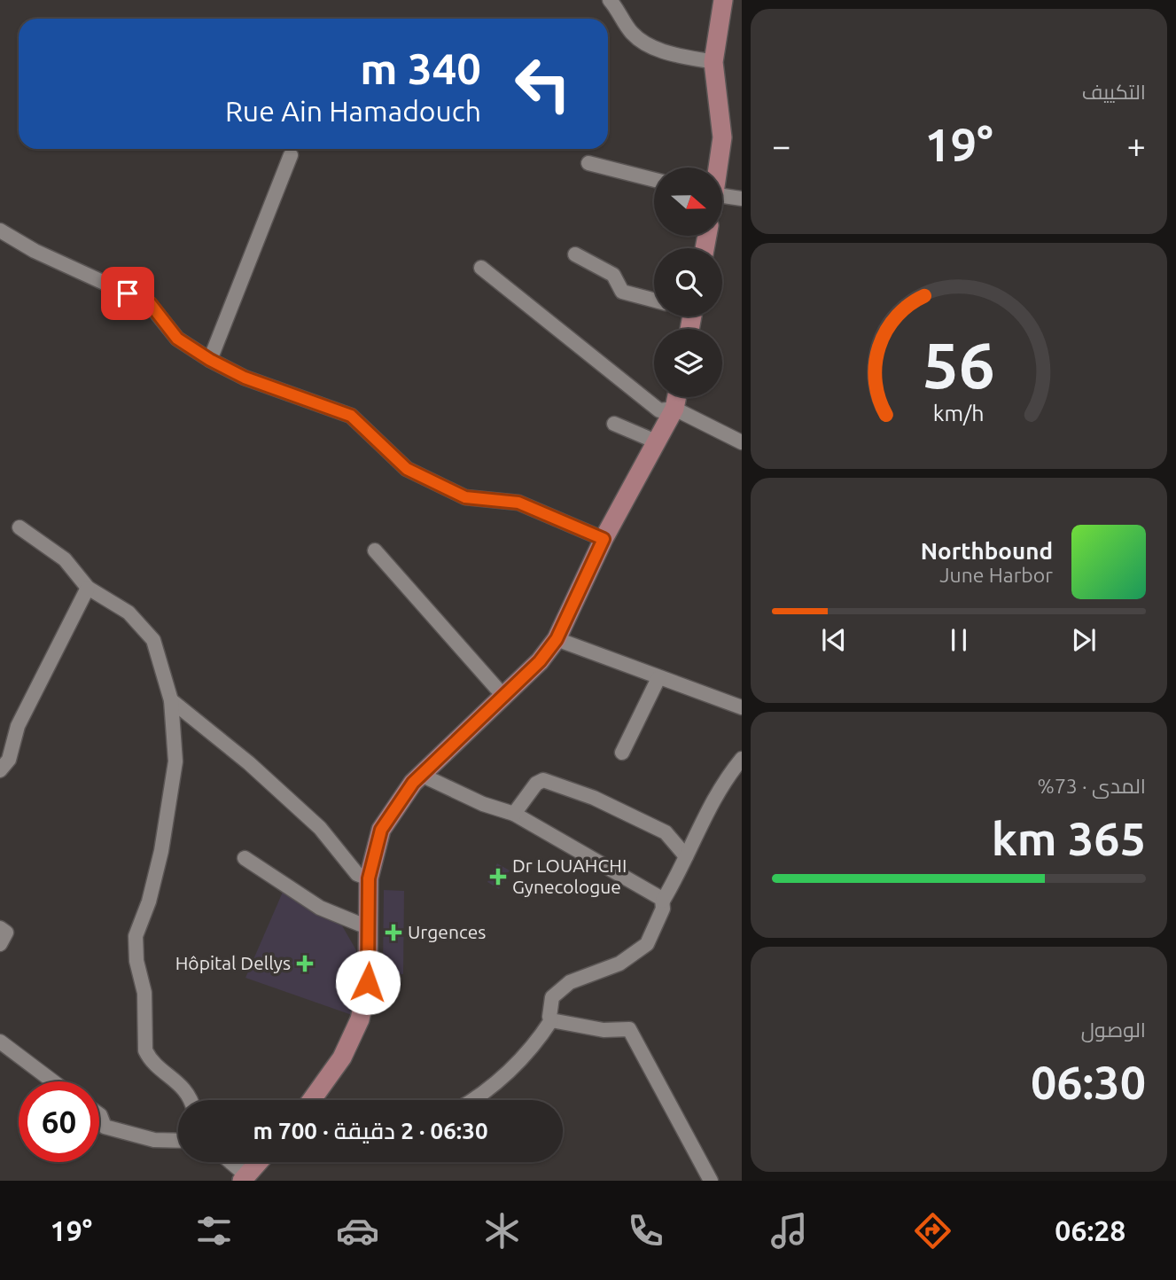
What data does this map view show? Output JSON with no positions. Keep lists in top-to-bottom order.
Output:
{
  "places": {
    "health": ["Dr LOUAHCHI Gynecologue", "Urgences", "Hôpital Dellys"]
  },
  "north": "right",
  "page": {
    "tile": [
      "التكييف",
      ["المدى · 73%", "365 km"],
      ["الوصول", "06:30"]
    ],
    "turn": ["340 m", "Rue Ain Hamadouch"],
    "heat": ["−", "19°", "+"],
    "song": ["Northbound", "June Harbor"],
    "limit": "60",
    "trip": "06:30 · 2 دقيقة · 700 m",
    "tabs": ["06:28", "19°"],
    "gauge": ["56", "km/h"]
  }
}
